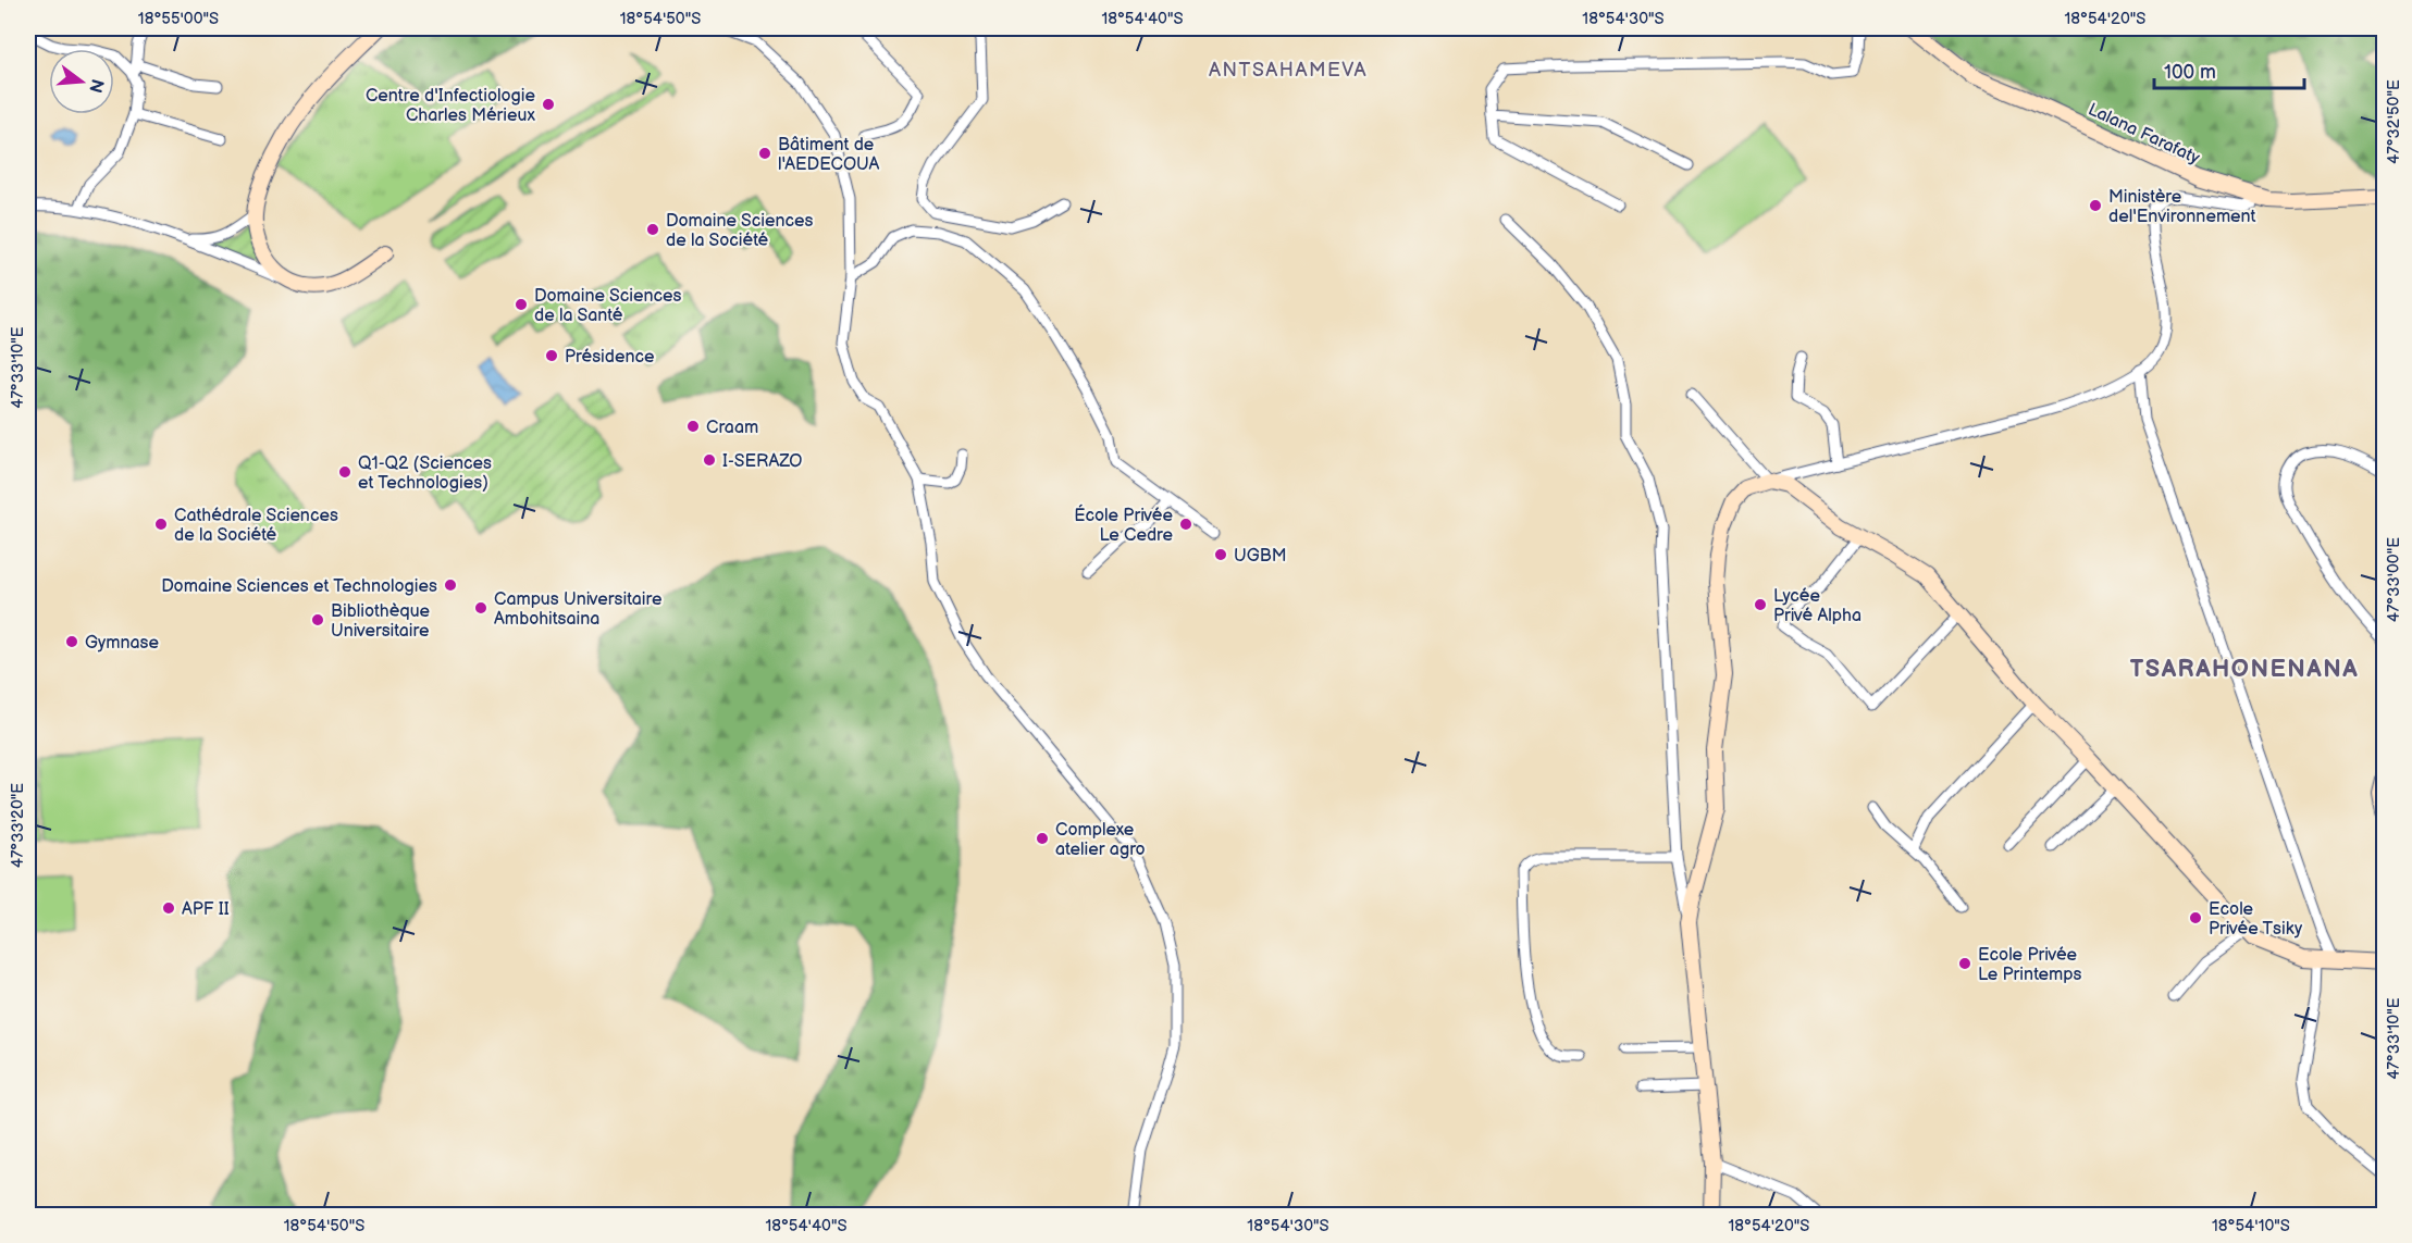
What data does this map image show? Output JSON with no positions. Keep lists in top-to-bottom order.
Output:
{
  "streets": {
    "street": ["Lalana Farafaty"]
  },
  "districts": ["ANTSAHAMEVA", "TSARAHONENANA"],
  "places": [
    "Centre d'Infectiologie Charles Mérieux",
    "Bâtiment de l'AEDECOUA",
    "Ministère del'Environnement",
    "Domaine Sciences de la Société",
    "Domaine Sciences de la Santé",
    "Présidence",
    "Craam",
    "I-SERAZO",
    "Q1-Q2 (Sciences et Technologies)",
    "Cathédrale Sciences de la Société",
    "École Privée Le Cedre",
    "UGBM",
    "Domaine Sciences et Technologies",
    "Lycée Privé Alpha",
    "Campus Universitaire Ambohitsaina",
    "Bibliothèque Universitaire",
    "Gymnase",
    "Complexe atelier agro",
    "APF II",
    "Ecole Privée Tsiky",
    "Ecole Privée Le Printemps"
  ],
  "scale_bar": "100 m",
  "north": "right",
  "coordinates": [
    "18°55'00\"S",
    "18°54'50\"S",
    "18°54'40\"S",
    "18°54'30\"S",
    "18°54'20\"S",
    "47°32'50\"E",
    "47°33'10\"E",
    "47°33'00\"E",
    "47°33'20\"E",
    "18°54'10\"S"
  ]
}
